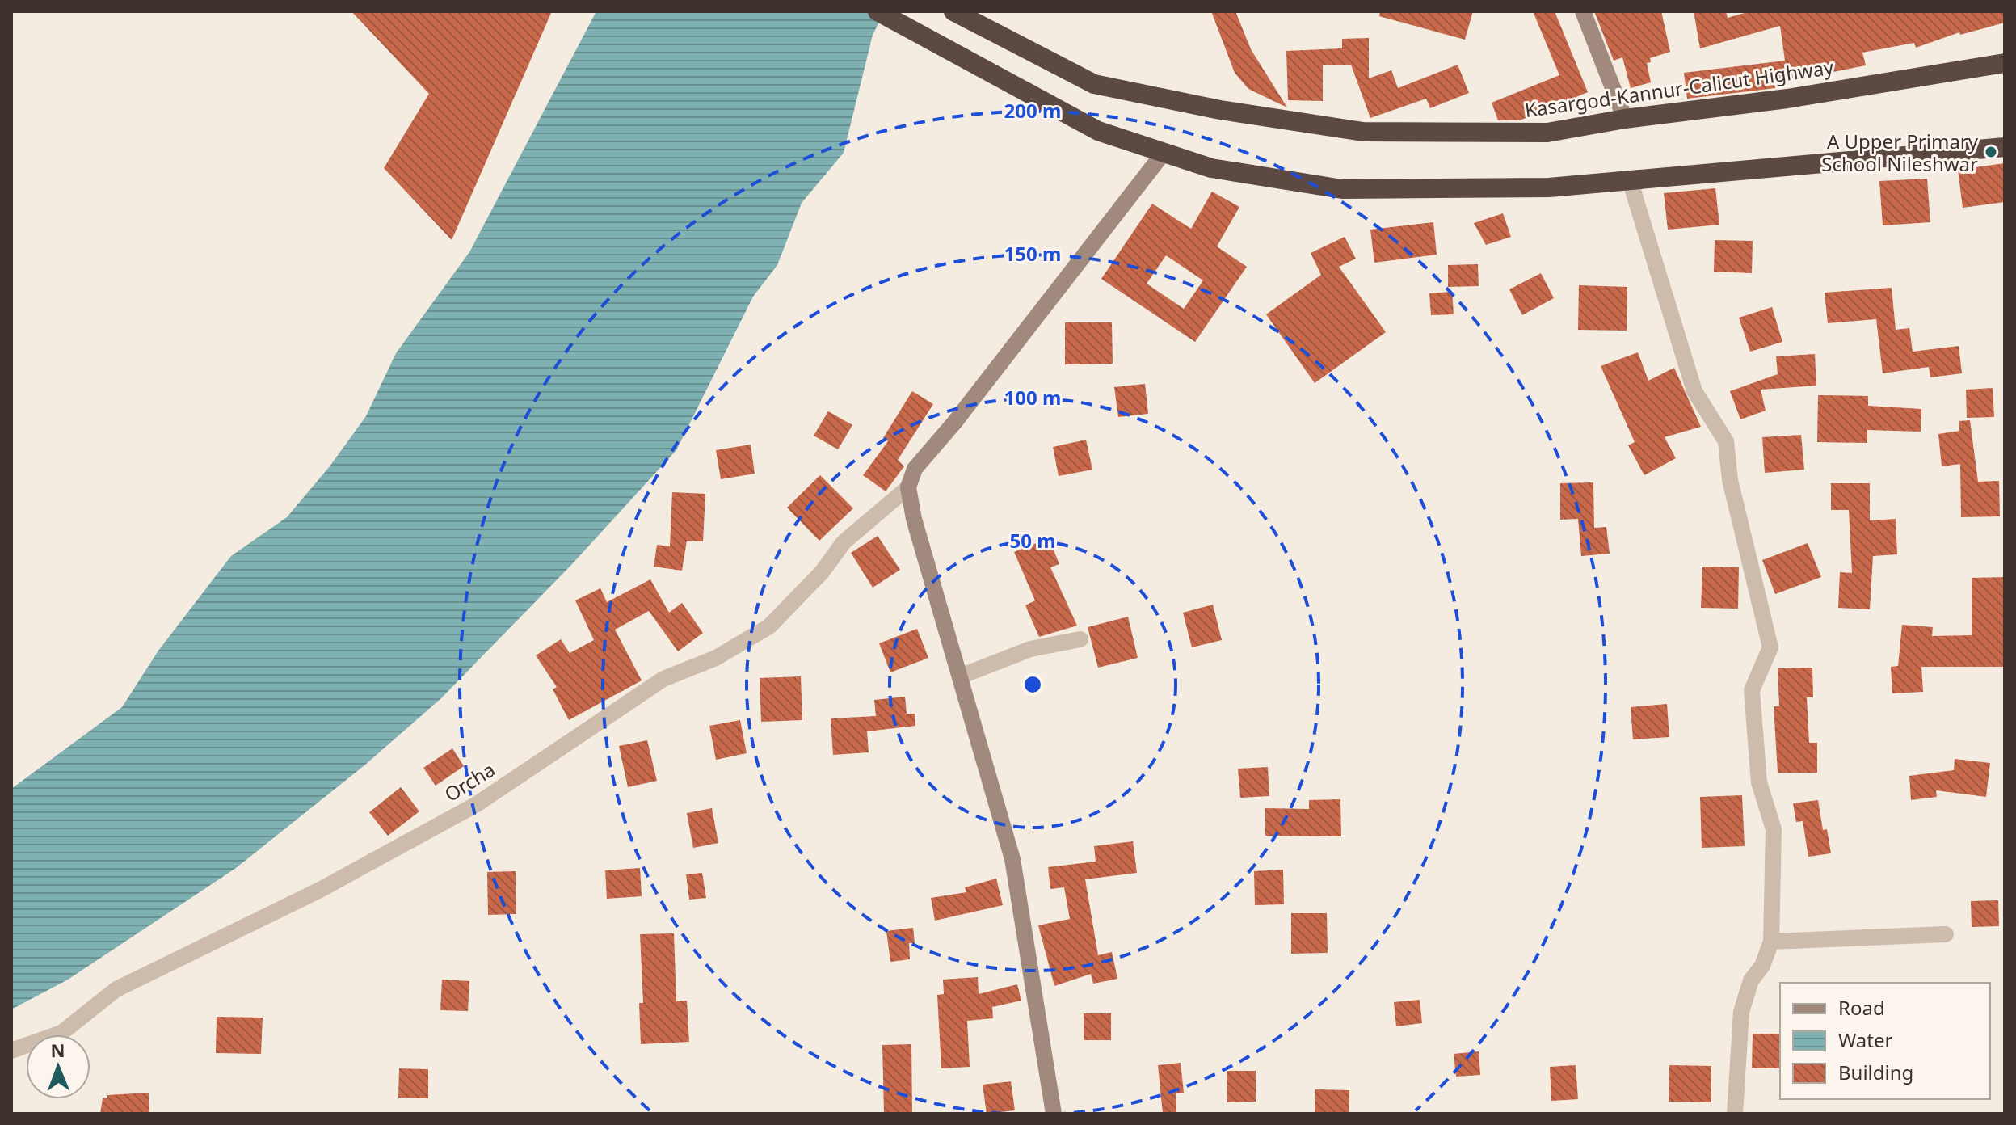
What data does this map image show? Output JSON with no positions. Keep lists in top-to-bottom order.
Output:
{
  "streets": {
    "highway": ["Kasargod-Kannur-Calicut Highway"],
    "street": ["Orcha"]
  },
  "places": ["A Upper Primary School Nileshwar"],
  "legend": ["Road", "Water", "Building"],
  "north": "top",
  "rings": [
    "200 m",
    "150 m",
    "100 m",
    "50 m"
  ]
}
